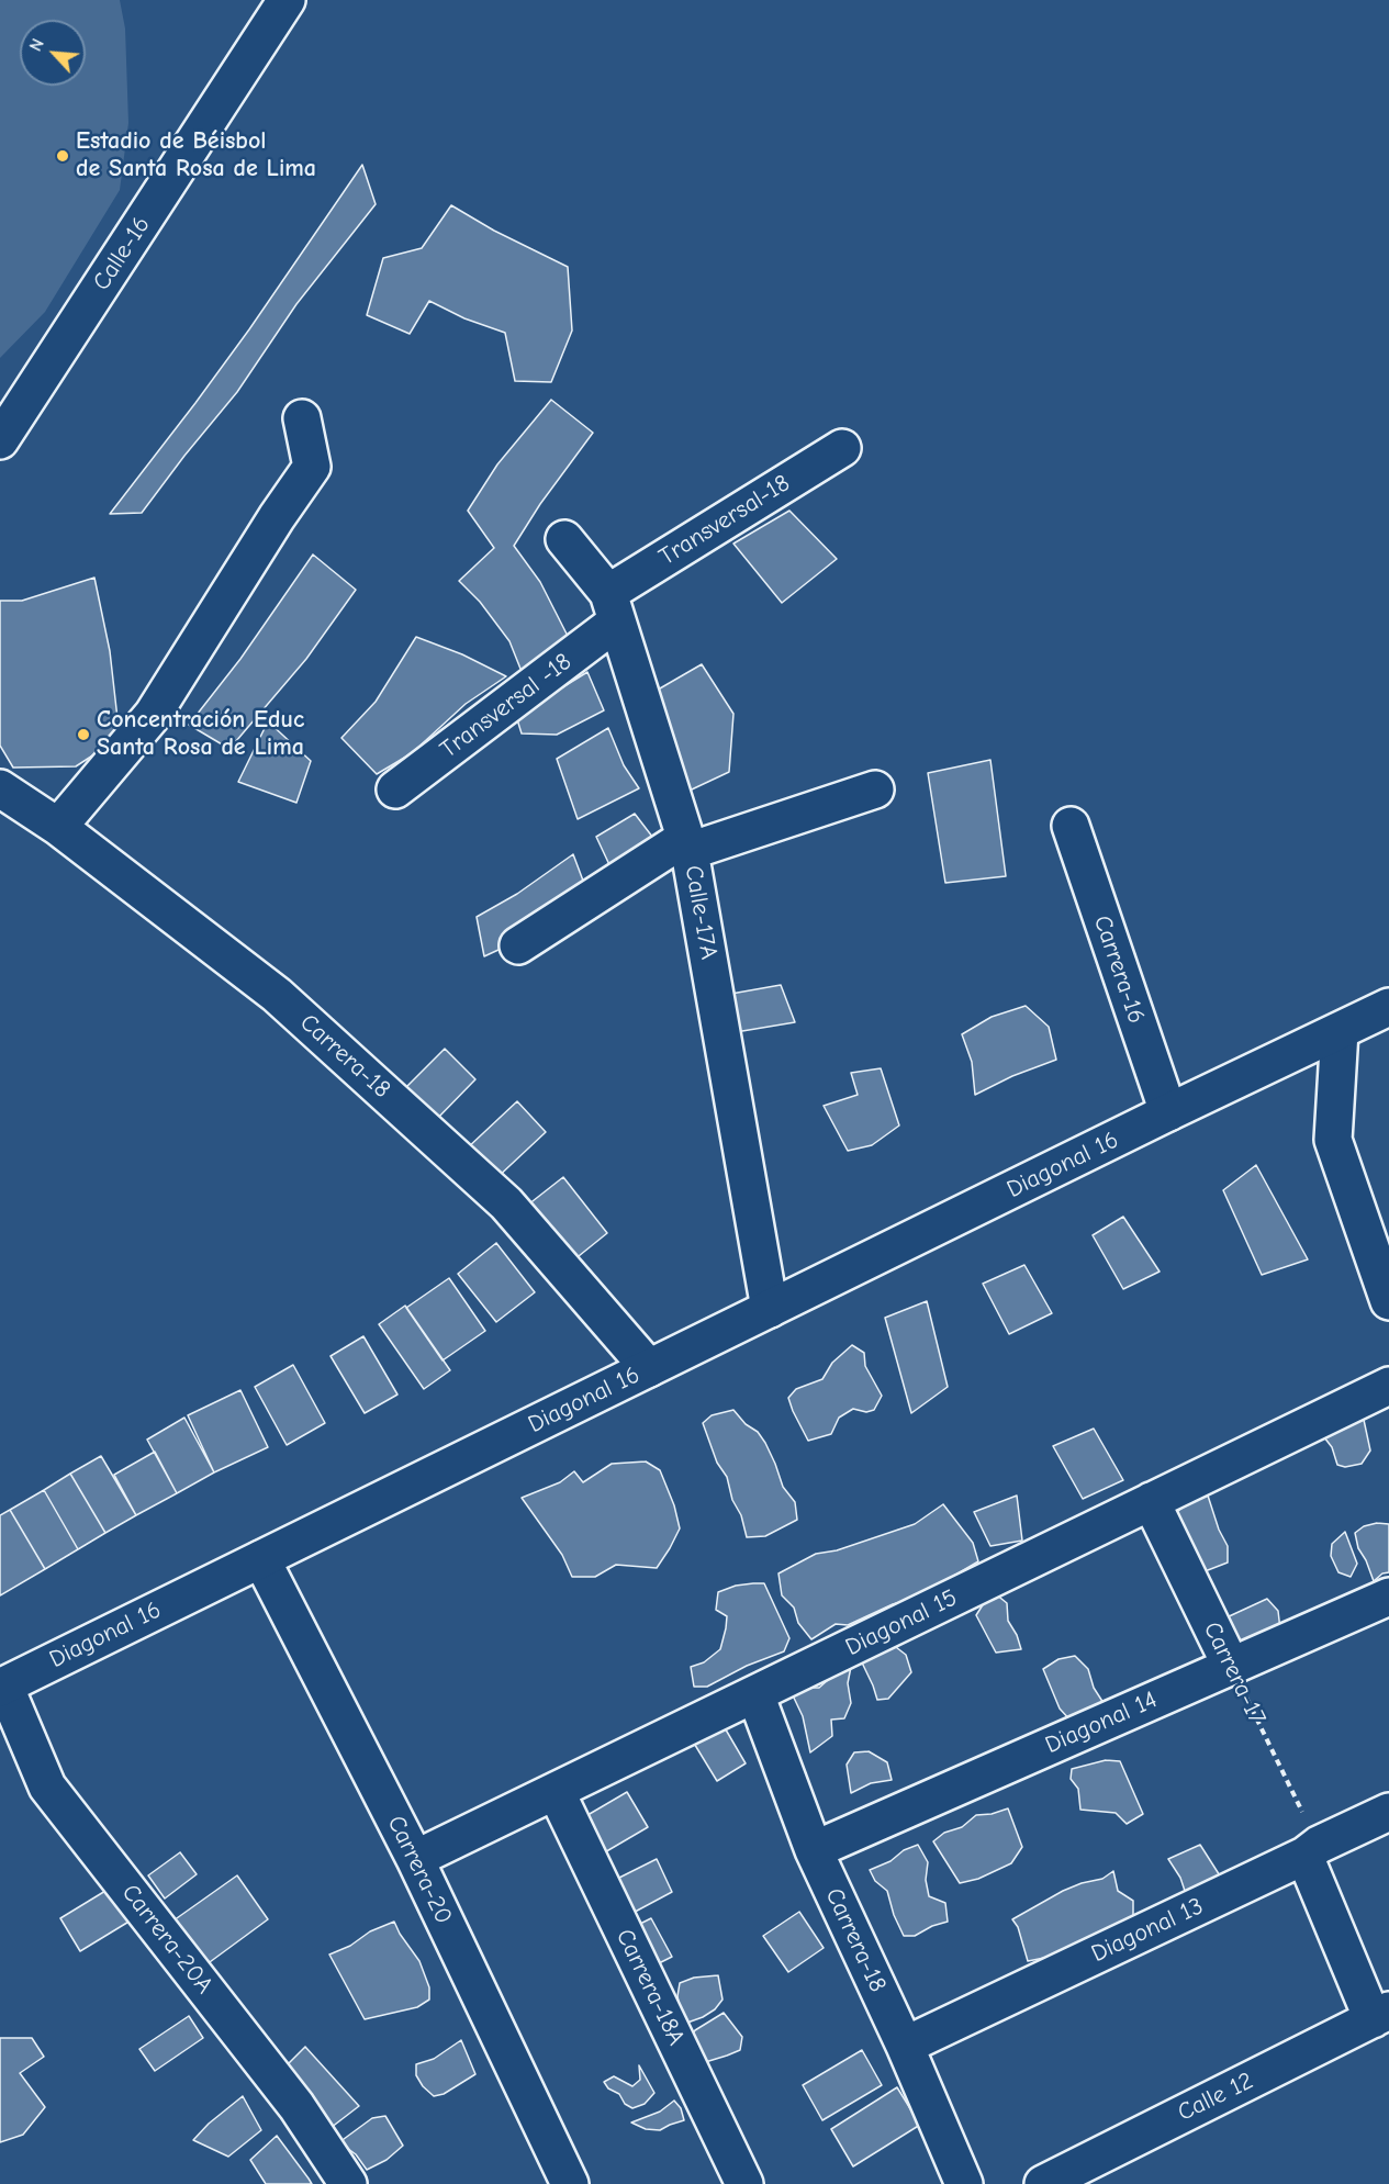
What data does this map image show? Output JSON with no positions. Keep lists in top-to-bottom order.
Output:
{
  "streets": {
    "street": [
      "Calle-16",
      "Transversal-18",
      "Transversal -18",
      "Calle-17A",
      "Carrera-16",
      "Carrera-18",
      "Diagonal 16",
      "Diagonal 15",
      "Carrera-17",
      "Diagonal 14",
      "Carrera-20",
      "Diagonal 13",
      "Carrera-20A",
      "Carrera-18A",
      "Calle 12"
    ]
  },
  "crossings": [
    ["Transversal-18", "Transversal -18"],
    ["Transversal-18", "Calle-17A"],
    ["Transversal -18", "Calle-17A"],
    ["Calle-17A", "Diagonal 16"],
    ["Carrera-16", "Diagonal 16"],
    ["Carrera-18", "Diagonal 16"],
    ["Carrera-18", "Diagonal 15"],
    ["Carrera-18", "Diagonal 14"],
    ["Carrera-18", "Diagonal 13"],
    ["Diagonal 16", "Carrera-20"],
    ["Diagonal 16", "Carrera-20A"],
    ["Diagonal 15", "Carrera-17"],
    ["Diagonal 15", "Carrera-20"],
    ["Diagonal 15", "Carrera-18A"],
    ["Carrera-17", "Diagonal 14"],
    ["Carrera-17", "Diagonal 13"]
  ],
  "places": ["Estadio de Béisbol de Santa Rosa de Lima", "Concentración Educ Santa Rosa de Lima"],
  "north": "top left"
}
